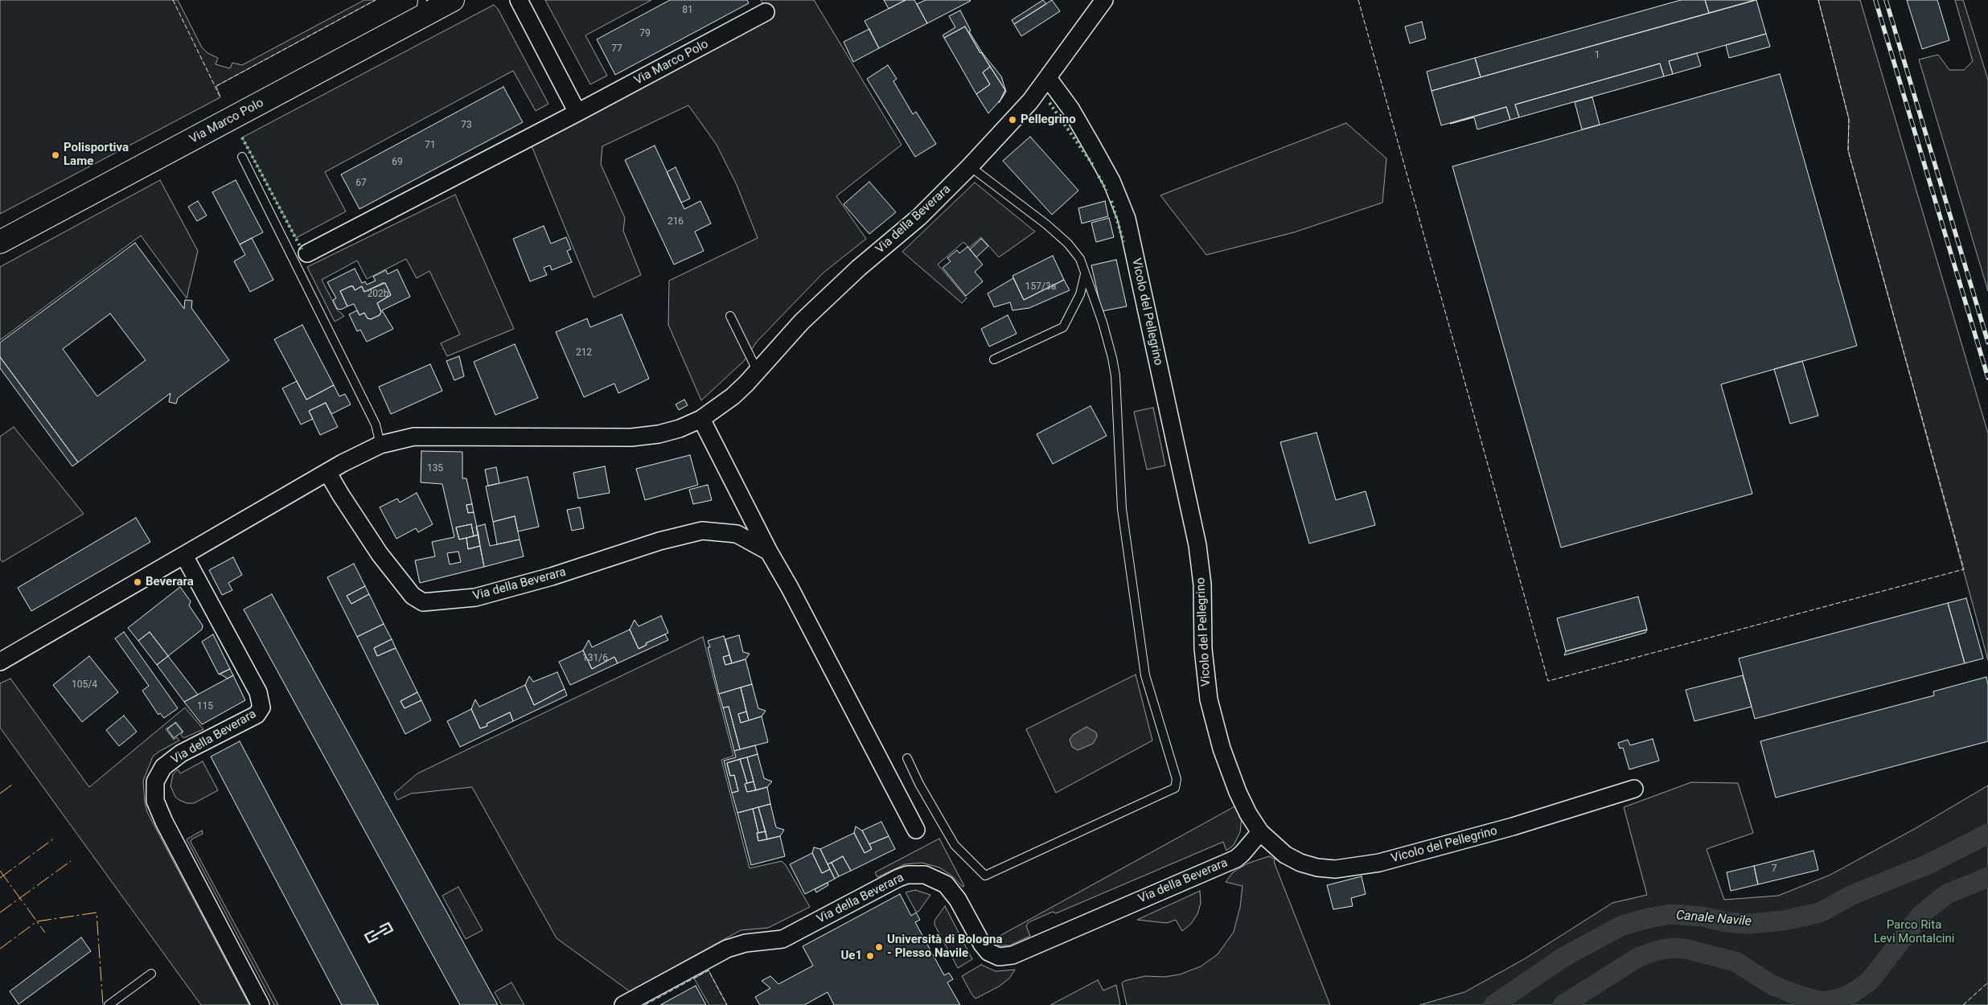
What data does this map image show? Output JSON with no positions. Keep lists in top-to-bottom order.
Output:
{
  "streets": {
    "main road": ["Via Marco Polo"],
    "street": ["Via della Beverara", "Vicolo del Pellegrino"]
  },
  "crossings": [
    ["Via della Beverara", "Vicolo del Pellegrino"]
  ],
  "water": ["Canale Navile"],
  "parks": ["Parco Rita Levi Montalcini"],
  "places": [
    "Pellegrino",
    "Polisportiva Lame",
    "Beverara",
    "Università di Bologna - Plesso Navile",
    "Ue1"
  ],
  "house_numbers": [
    "81",
    "79",
    "77",
    "1",
    "73",
    "71",
    "69",
    "67",
    "216",
    "157/3a",
    "202b",
    "212",
    "135",
    "131/6",
    "105/4",
    "115",
    "7"
  ]
}
